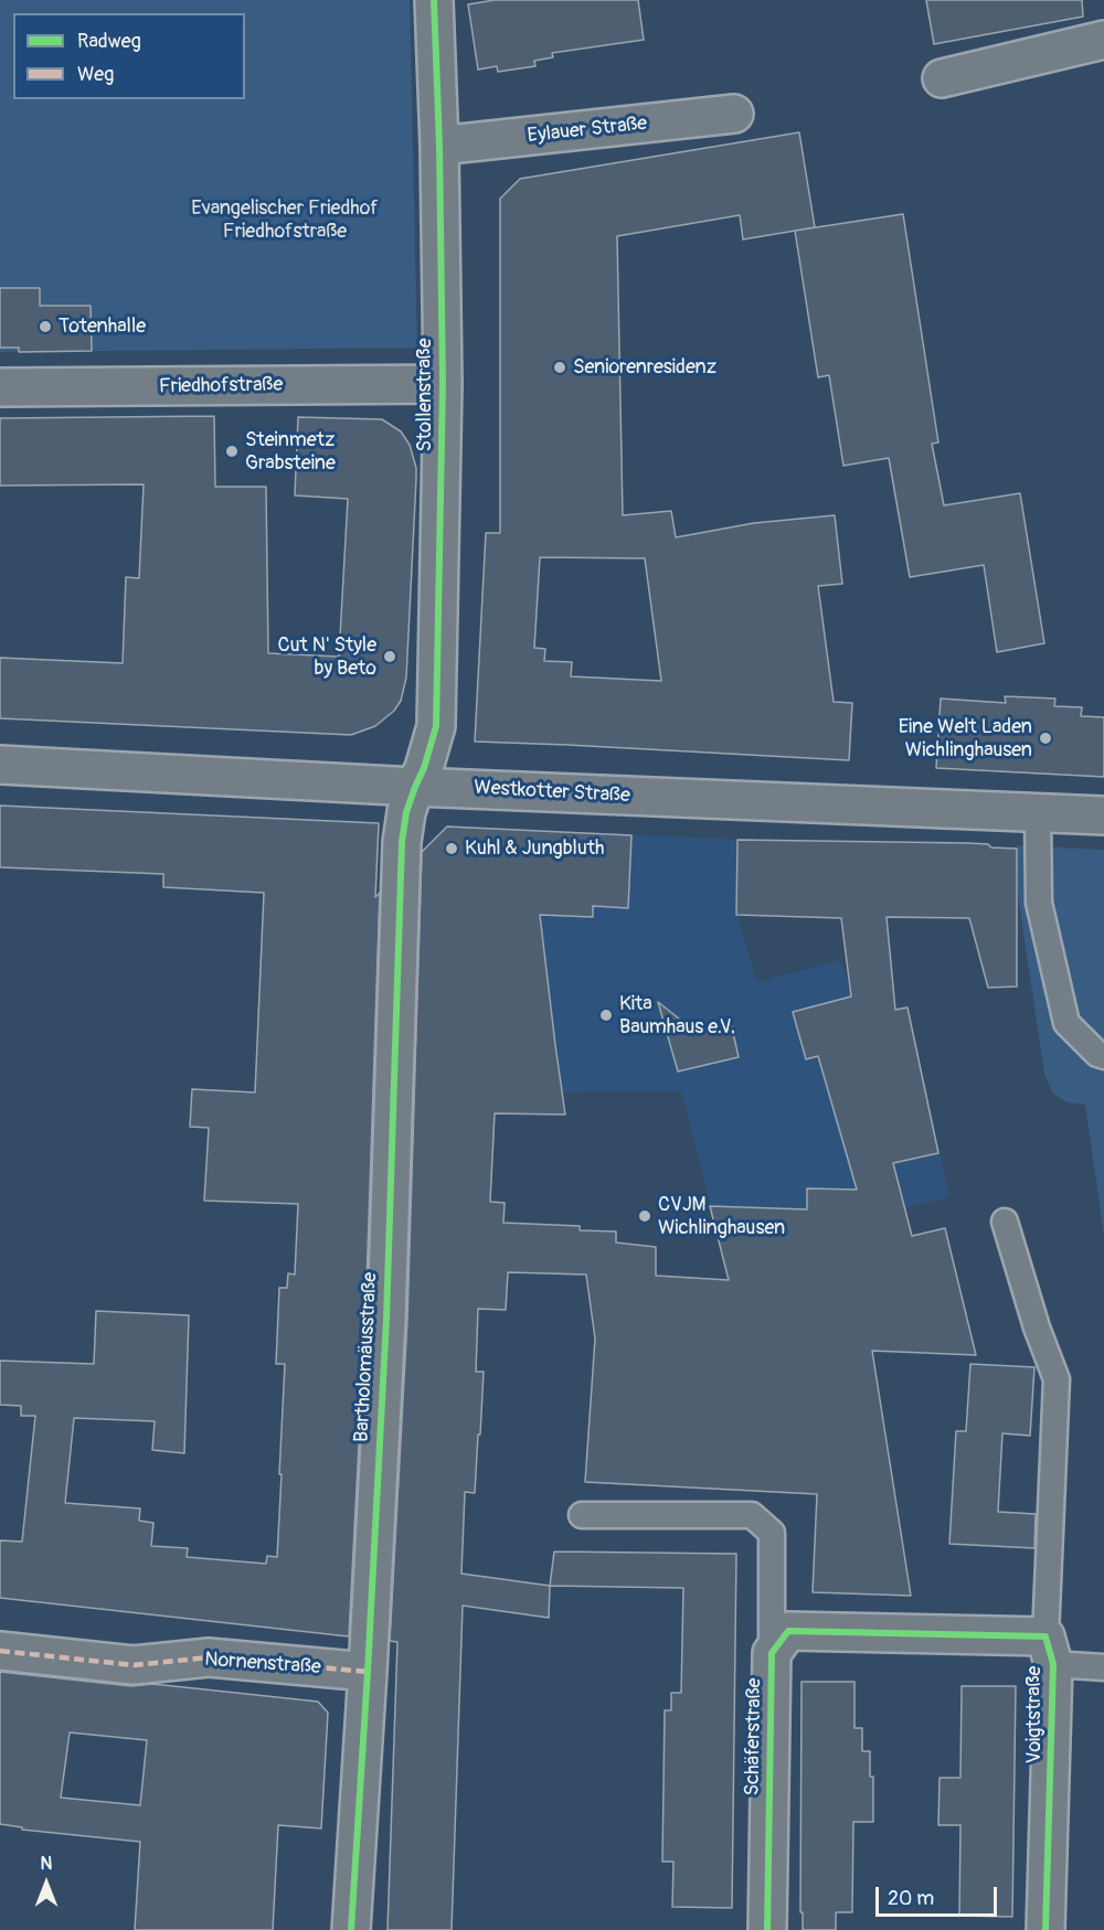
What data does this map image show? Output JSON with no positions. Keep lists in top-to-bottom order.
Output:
{
  "streets": {
    "street": [
      "Eylauer Straße",
      "Friedhofstraße",
      "Stollenstraße",
      "Westkotter Straße",
      "Bartholomäusstraße",
      "Nornenstraße",
      "Voigtstraße",
      "Schäferstraße"
    ]
  },
  "crossings": [
    ["Eylauer Straße", "Stollenstraße"],
    ["Friedhofstraße", "Stollenstraße"],
    ["Stollenstraße", "Westkotter Straße"],
    ["Stollenstraße", "Bartholomäusstraße"],
    ["Westkotter Straße", "Bartholomäusstraße"],
    ["Bartholomäusstraße", "Nornenstraße"],
    ["Voigtstraße", "Schäferstraße"]
  ],
  "parks": ["Evangelischer Friedhof Friedhofstraße"],
  "places": [
    "Totenhalle",
    "Seniorenresidenz",
    "Steinmetz Grabsteine",
    "Cut N' Style by Beto",
    "Eine Welt Laden Wichlinghausen",
    "Kuhl & Jungbluth",
    "Kita Baumhaus e.V.",
    "CVJM Wichlinghausen"
  ],
  "legend": ["Radweg", "Weg"],
  "scale_bar": "20 m",
  "north": "top"
}
